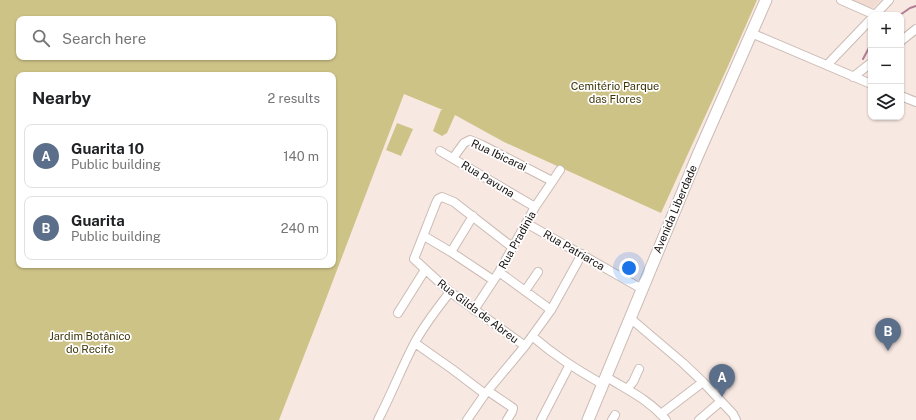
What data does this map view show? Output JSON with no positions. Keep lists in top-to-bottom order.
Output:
{
  "streets": {
    "main road": ["Avenida Liberdade"],
    "street": [
      "Rua Ibicarai",
      "Rua Pavuna",
      "Rua Pradinia",
      "Rua Patriarca",
      "Rua Gilda de Abreu"
    ]
  },
  "crossings": [
    ["Rua Ibicarai", "Rua Pavuna"],
    ["Rua Ibicarai", "Rua Pradinia"],
    ["Rua Pavuna", "Rua Pradinia"],
    ["Avenida Liberdade", "Rua Patriarca"],
    ["Rua Pradinia", "Rua Patriarca"],
    ["Rua Pradinia", "Rua Gilda de Abreu"]
  ],
  "parks": ["Cemitério Parque das Flores", "Jardim Botânico do Recife"],
  "page": {
    "map_buttons": ["+", "−"],
    "search": "Search here",
    "heading": ["Nearby", "2 results"],
    "list": [
      {
        "mark": "A",
        "name": "Guarita 10",
        "note": "Public building",
        "value": "140 m"
      },
      {
        "mark": "B",
        "name": "Guarita",
        "note": "Public building",
        "value": "240 m"
      }
    ],
    "pins": ["B", "A"]
  }
}
